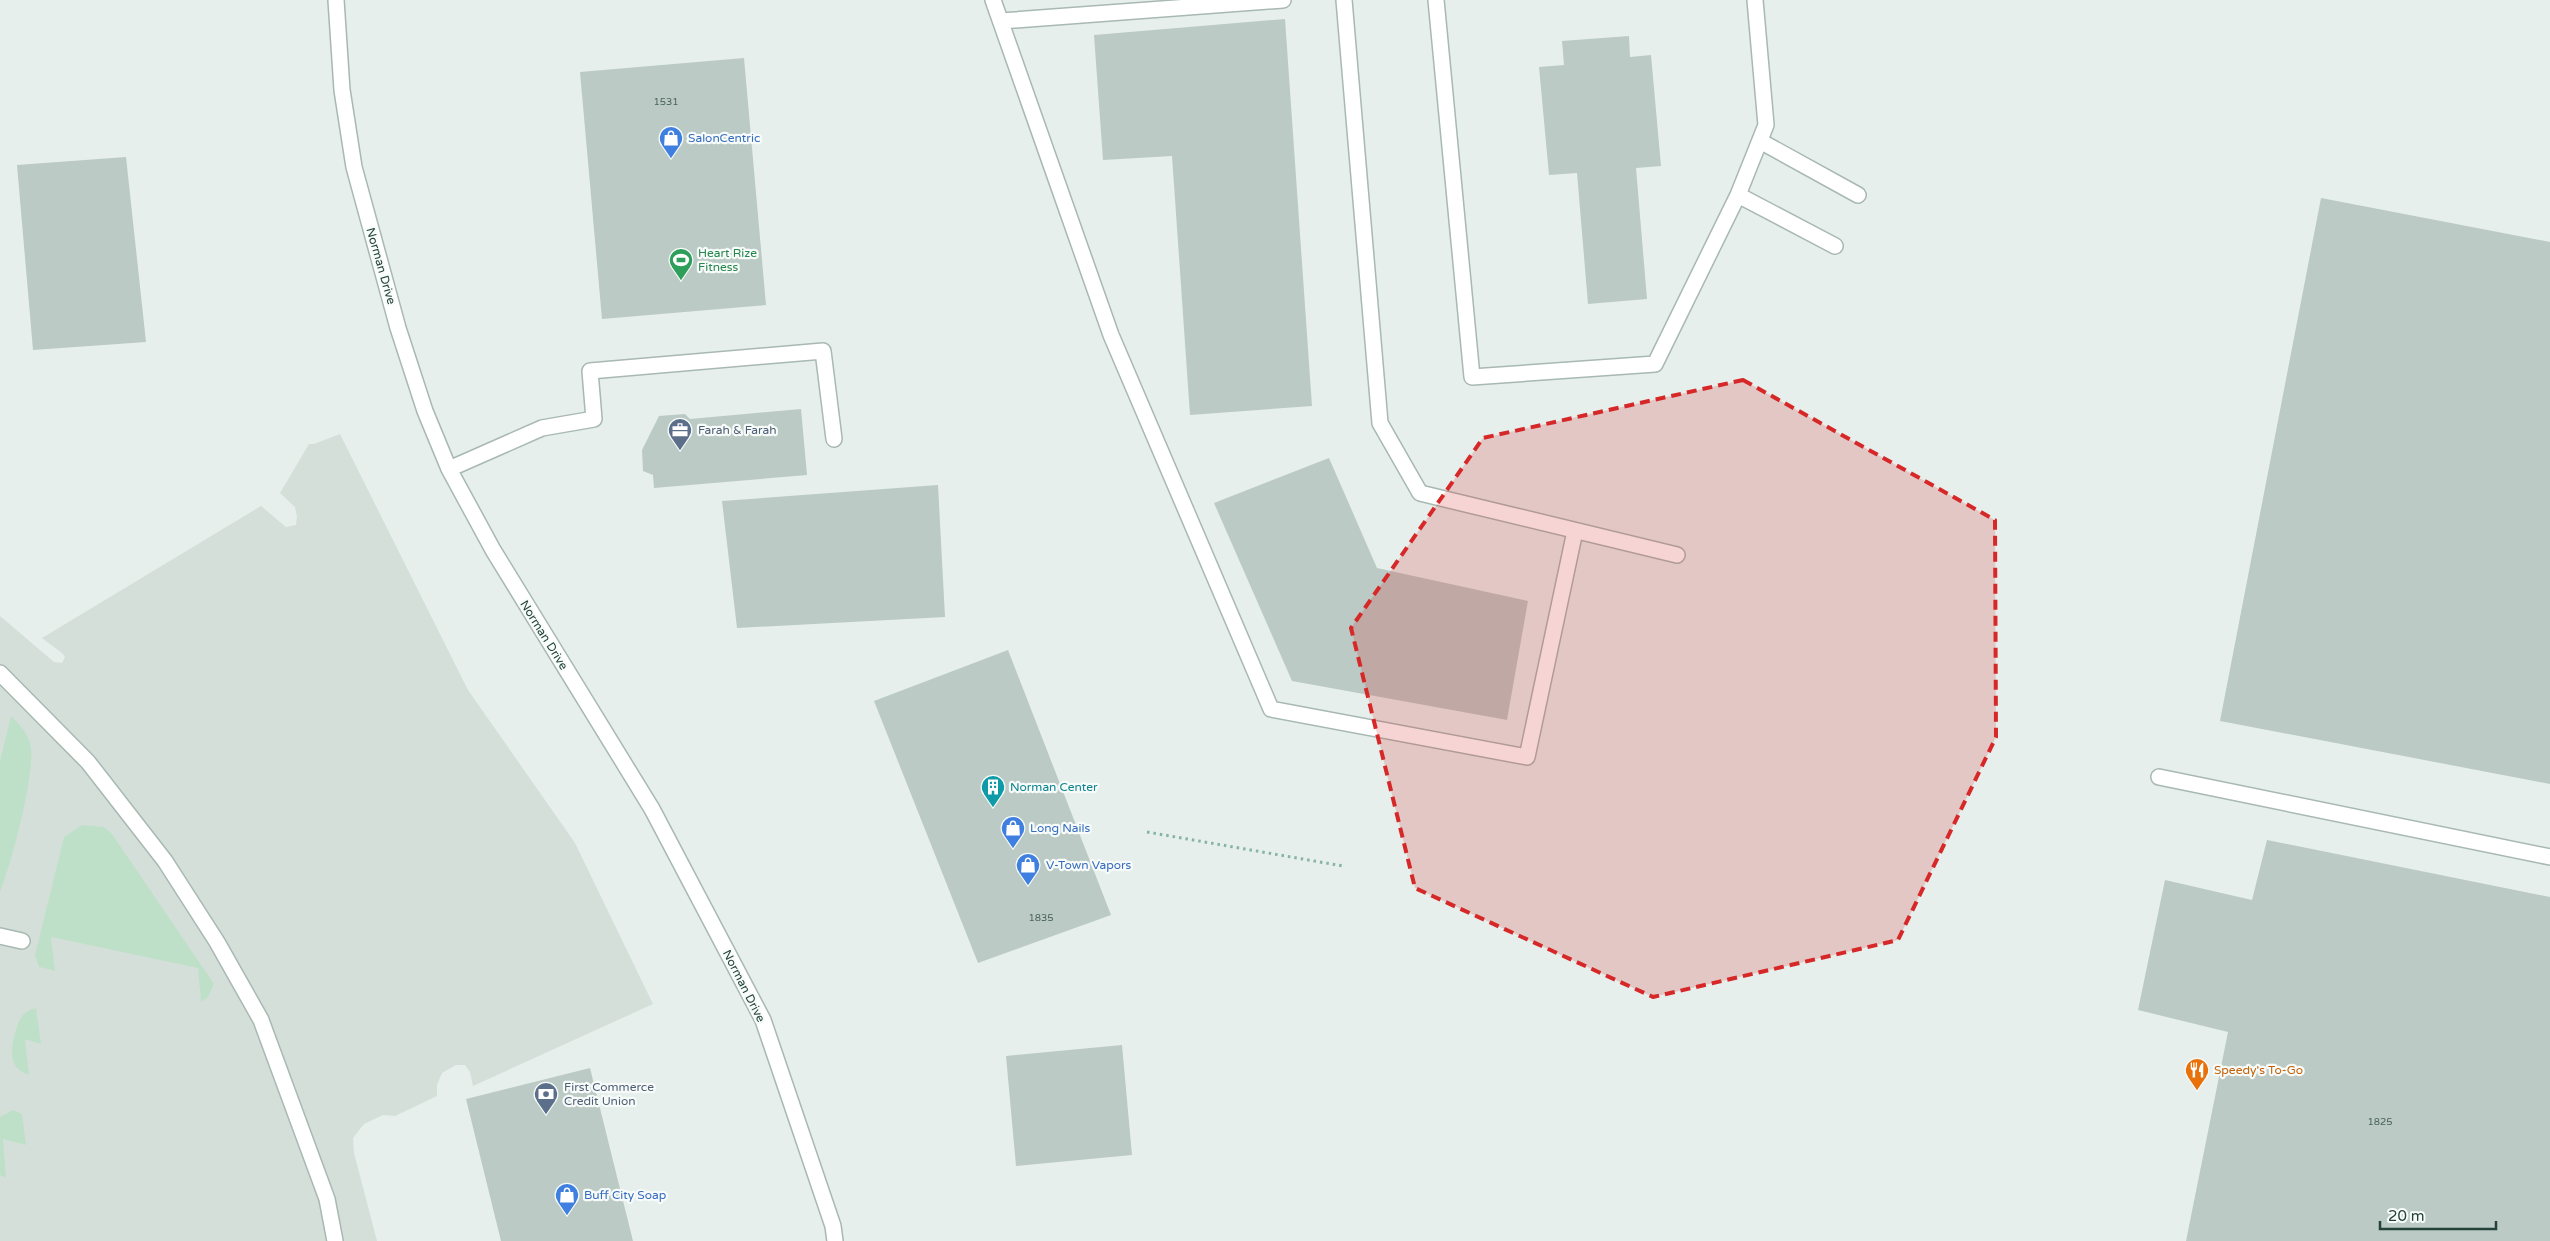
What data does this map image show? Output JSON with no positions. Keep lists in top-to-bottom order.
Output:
{
  "streets": {
    "street": ["Norman Drive"]
  },
  "places": {
    "shop": [
      "SalonCentric",
      "Long Nails",
      "V-Town Vapors",
      "Buff City Soap"
    ],
    "sports": ["Heart Rize Fitness"],
    "office": ["Farah & Farah"],
    "building": ["Norman Center"],
    "restaurant": ["Speedy's To-Go"],
    "bank": ["First Commerce Credit Union"]
  },
  "house_numbers": ["1531", "1835", "1825"],
  "scale_bar": "20 m"
}
